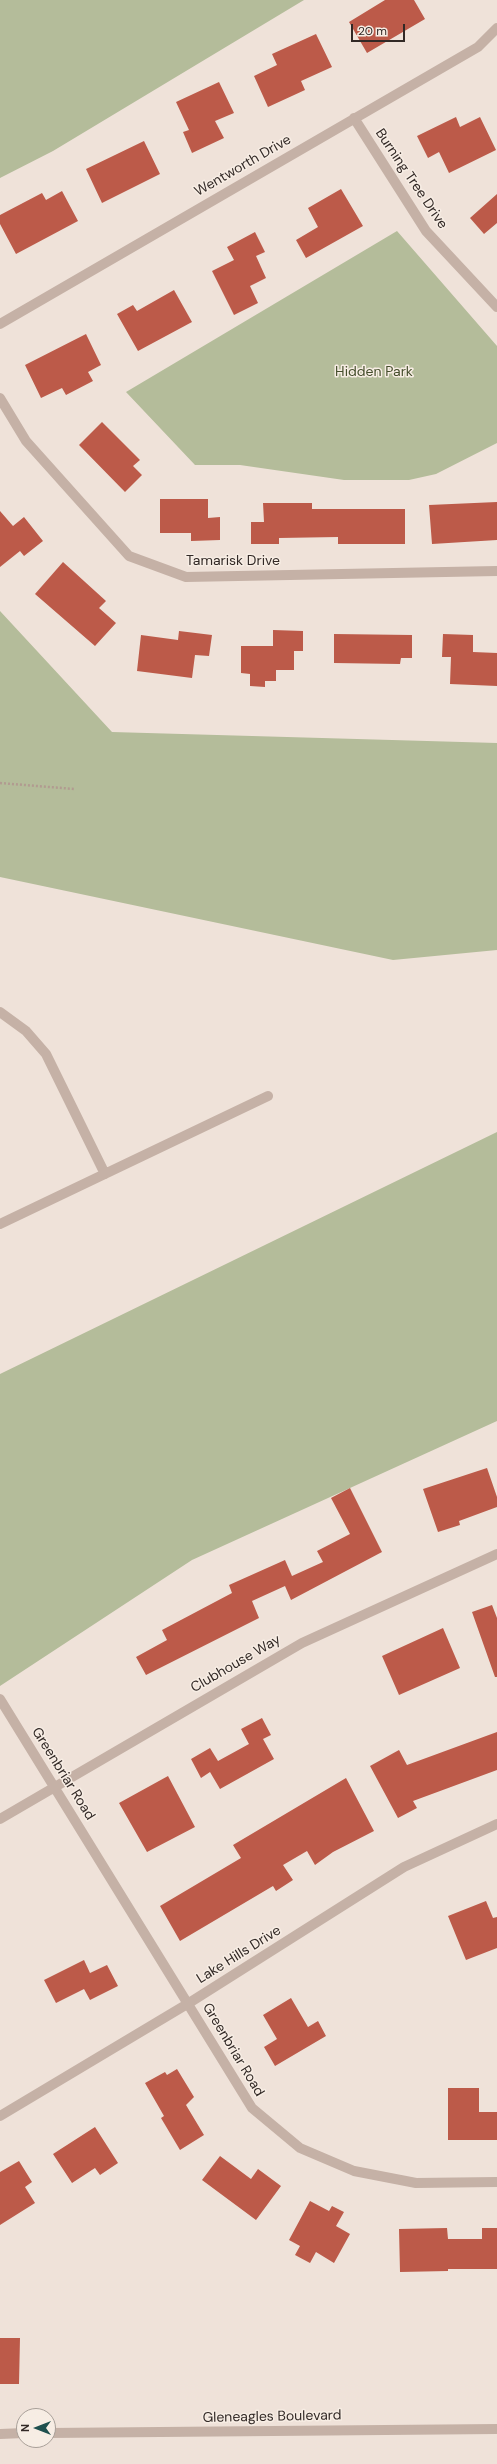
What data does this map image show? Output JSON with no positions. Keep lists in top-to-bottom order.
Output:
{
  "streets": {
    "street": [
      "Wentworth Drive",
      "Burning Tree Drive",
      "Tamarisk Drive",
      "Clubhouse Way",
      "Greenbriar Road",
      "Lake Hills Drive",
      "Gleneagles Boulevard"
    ]
  },
  "crossings": [
    ["Wentworth Drive", "Burning Tree Drive"],
    ["Clubhouse Way", "Greenbriar Road"],
    ["Greenbriar Road", "Lake Hills Drive"]
  ],
  "parks": ["Hidden Park"],
  "scale_bar": "20 m",
  "north": "left"
}
